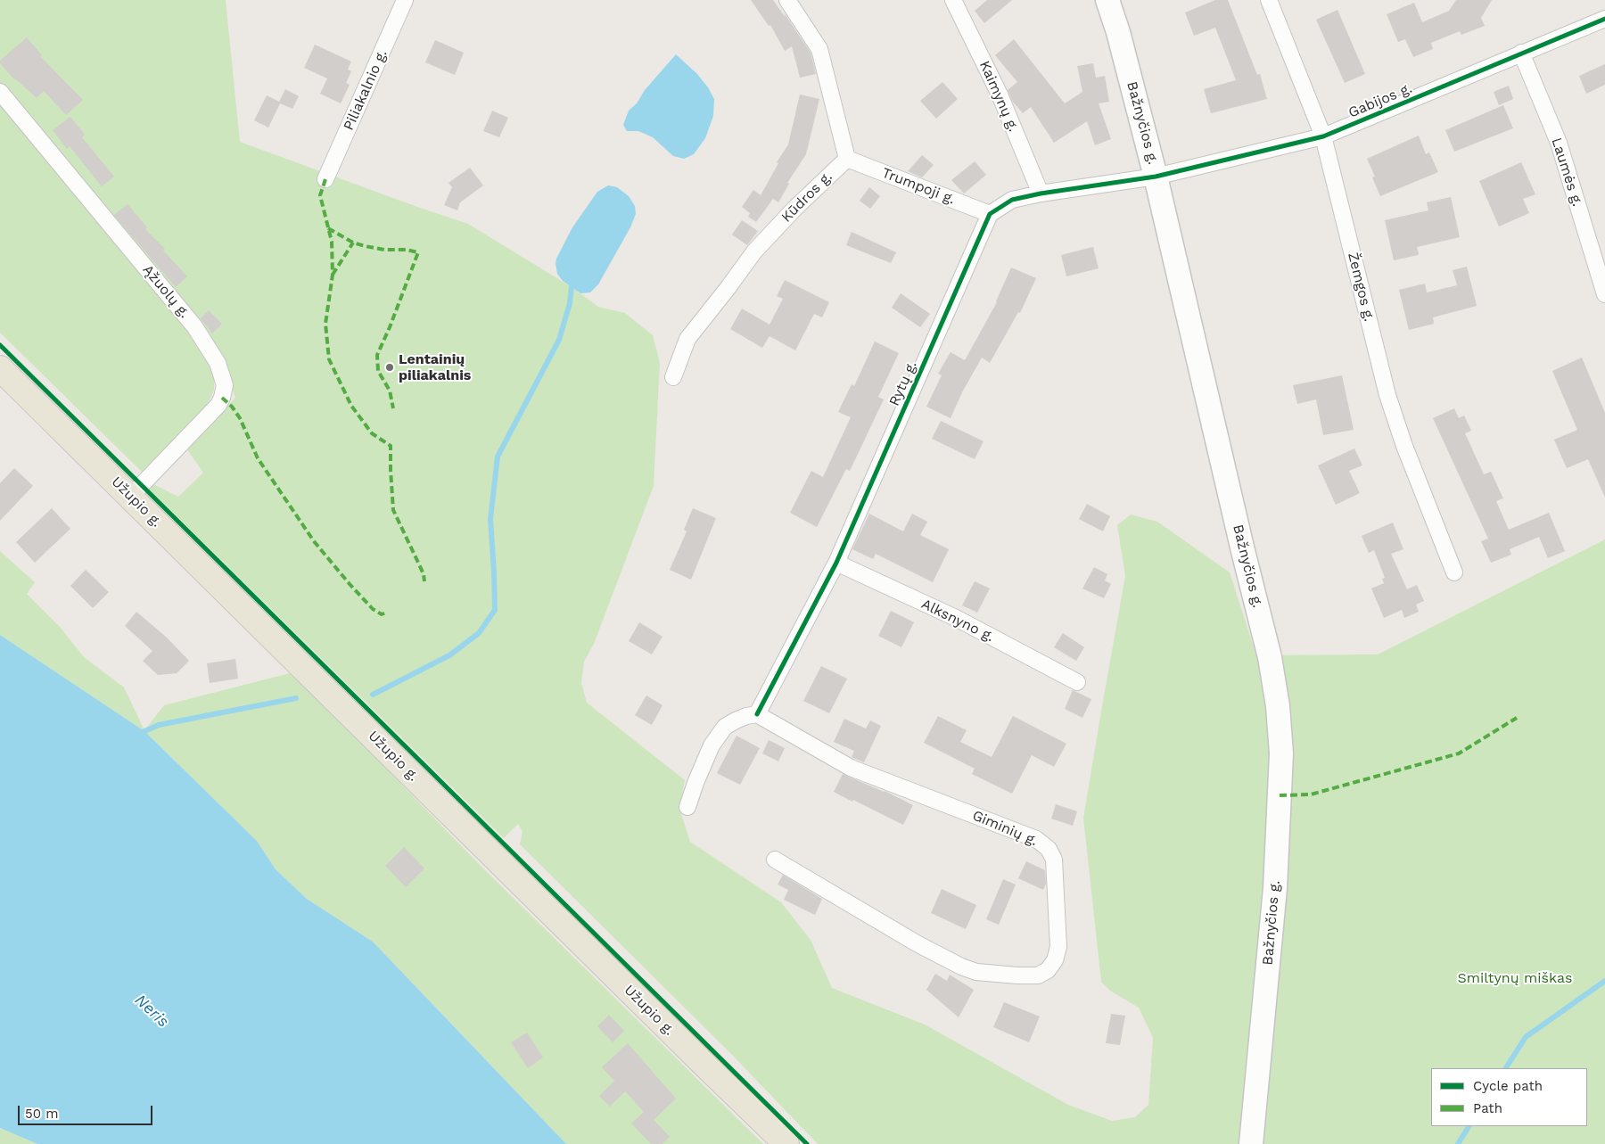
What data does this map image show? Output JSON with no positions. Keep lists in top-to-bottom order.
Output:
{
  "streets": {
    "main road": ["Bažnyčios g.", "Užupio g."],
    "street": [
      "Piliakalnio g.",
      "Kaimynų g.",
      "Gabijos g.",
      "Laumės g.",
      "Trumpoji g.",
      "Kūdros g.",
      "Žemgos g.",
      "Ąžuolų g.",
      "Rytų g.",
      "Alksnyno g.",
      "Giminių g."
    ]
  },
  "crossings": [
    ["Gabijos g.", "Bažnyčios g."],
    ["Gabijos g.", "Laumės g."],
    ["Gabijos g.", "Žemgos g."],
    ["Trumpoji g.", "Kūdros g."],
    ["Trumpoji g.", "Rytų g."],
    ["Ąžuolų g.", "Užupio g."],
    ["Rytų g.", "Alksnyno g."],
    ["Rytų g.", "Giminių g."]
  ],
  "water": ["Neris"],
  "parks": ["Smiltynų miškas"],
  "places": ["Lentainių piliakalnis"],
  "legend": ["Cycle path", "Path"],
  "scale_bar": "50 m"
}
